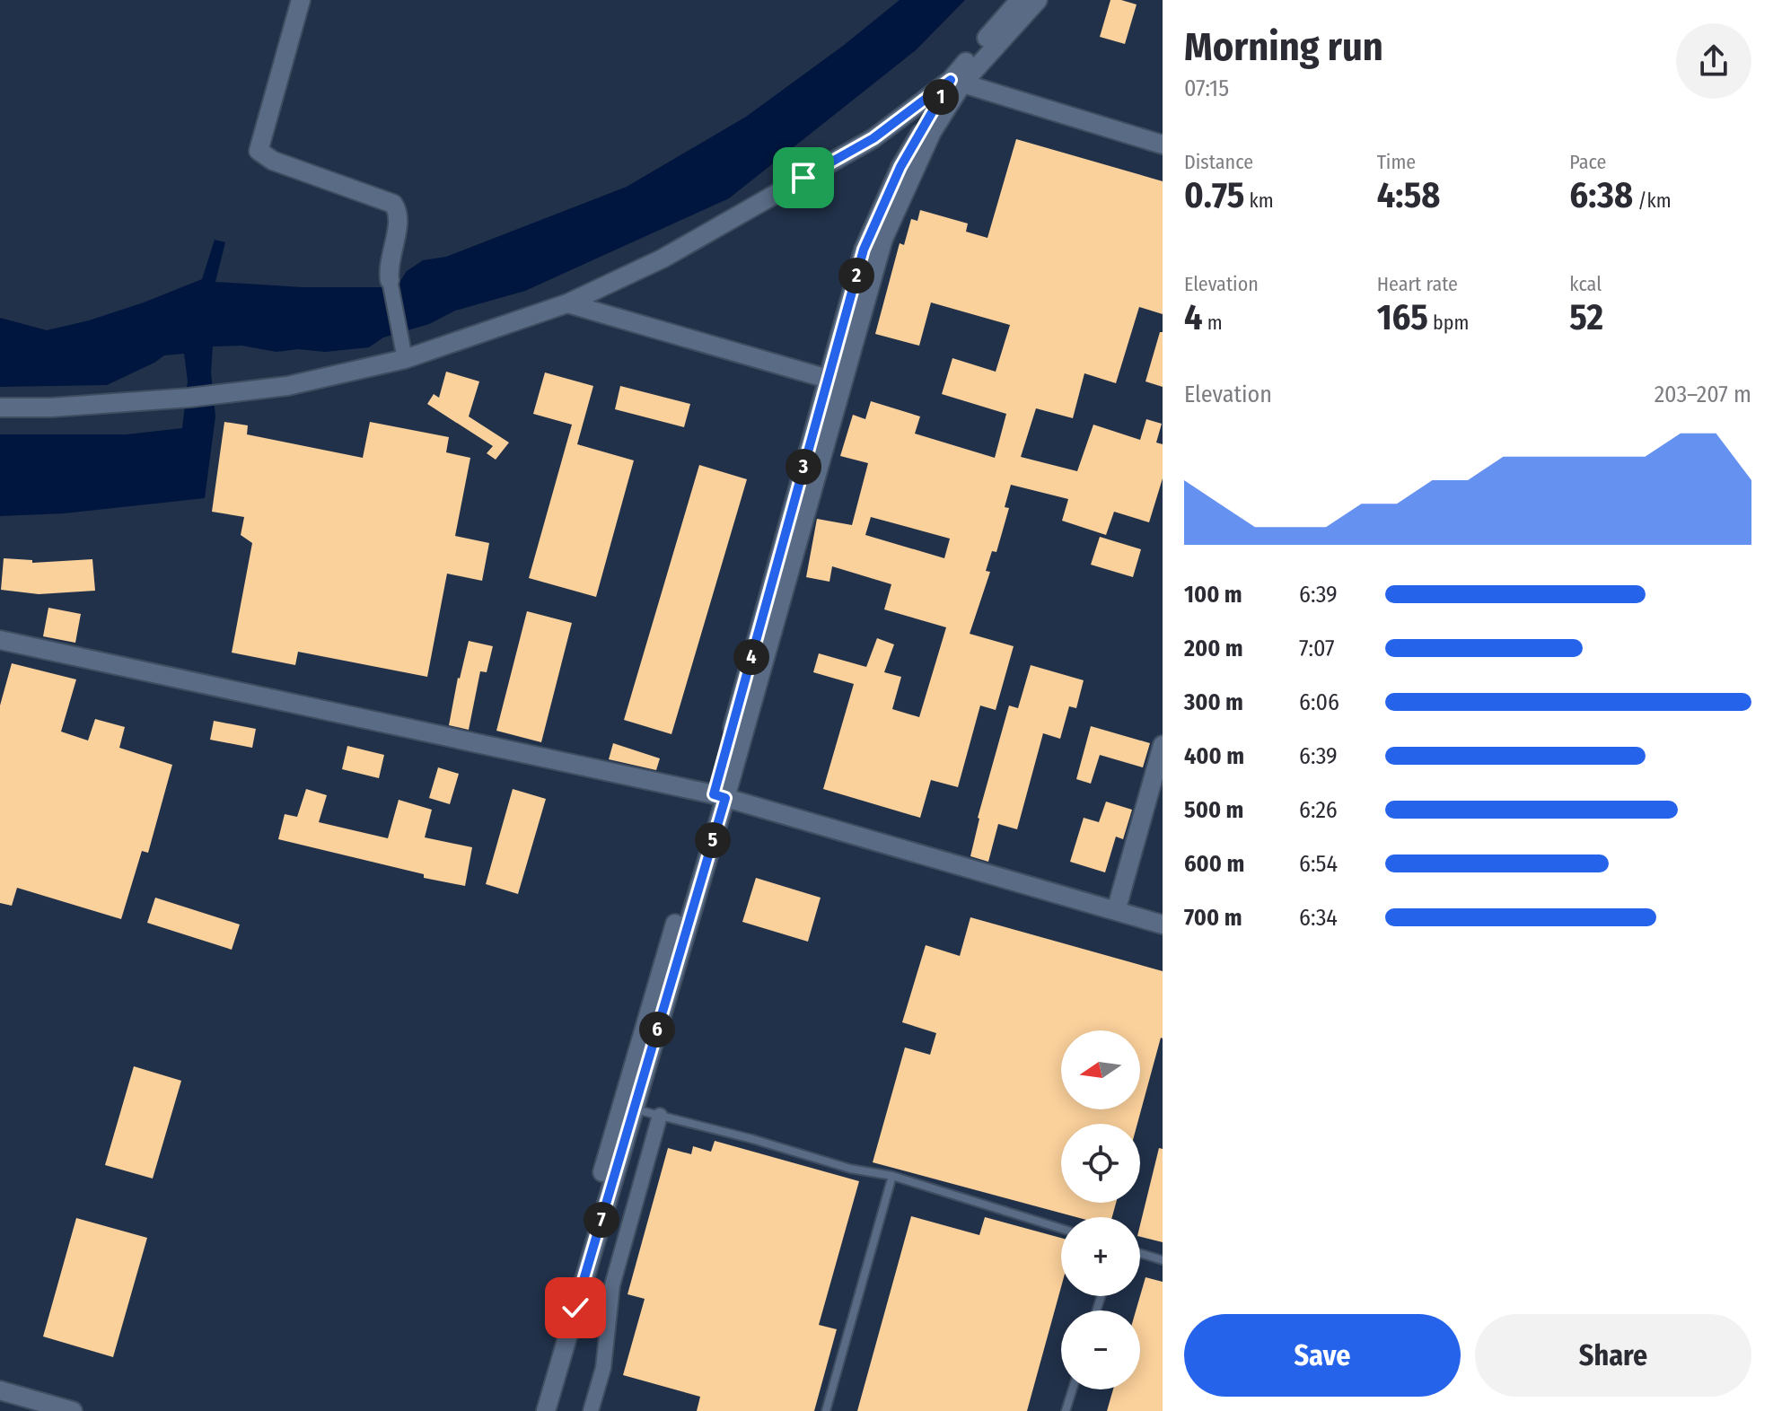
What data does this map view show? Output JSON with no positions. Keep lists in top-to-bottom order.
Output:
{
  "north": "left",
  "page": {
    "heading": ["Morning run", "07:15"],
    "pins": [
      "1",
      "2",
      "3",
      "4",
      "5",
      "6",
      "7"
    ],
    "stats": [
      ["Distance", "0.75 km"],
      ["Time", "4:58"],
      ["Pace", "6:38 /km"],
      ["Elevation", "4 m"],
      ["Heart rate", "165 bpm"],
      ["kcal", "52"]
    ],
    "chart": ["Elevation", "203–207 m"],
    "list": [
      {
        "name": "100 m",
        "note": "6:39"
      },
      {
        "name": "200 m",
        "note": "7:07"
      },
      {
        "name": "300 m",
        "note": "6:06"
      },
      {
        "name": "400 m",
        "note": "6:39"
      },
      {
        "name": "500 m",
        "note": "6:26"
      },
      {
        "name": "600 m",
        "note": "6:54"
      },
      {
        "name": "700 m",
        "note": "6:34"
      }
    ],
    "map_buttons": ["+", "−"],
    "buttons": ["Save", "Share"]
  }
}
